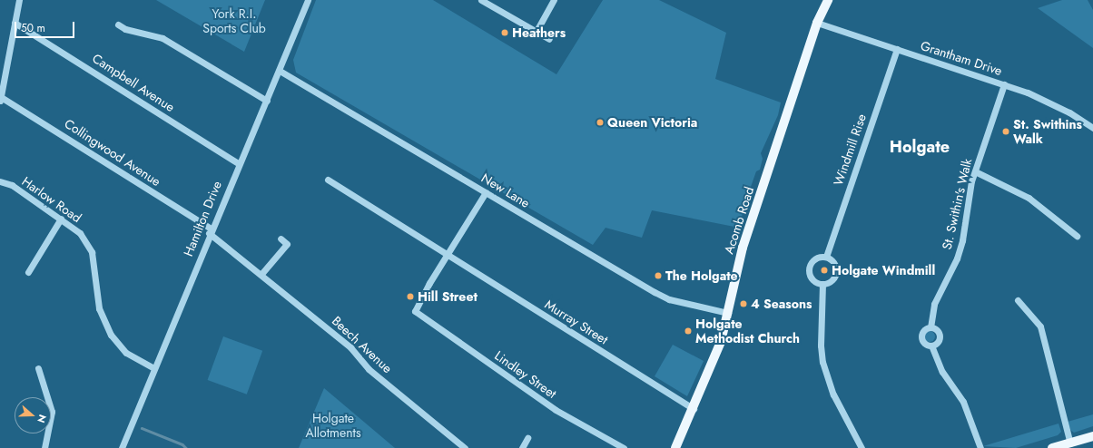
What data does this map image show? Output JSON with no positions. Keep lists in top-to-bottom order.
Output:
{
  "streets": {
    "main road": ["Acomb Road"],
    "street": [
      "Grantham Drive",
      "Campbell Avenue",
      "Windmill Rise",
      "Collingwood Avenue",
      "New Lane",
      "Harlow Road",
      "St. Swithin's Walk",
      "Hamilton Drive",
      "Murray Street",
      "Beech Avenue",
      "Lindley Street"
    ]
  },
  "crossings": [
    ["Grantham Drive", "Windmill Rise"],
    ["Grantham Drive", "St. Swithin's Walk"],
    ["Grantham Drive", "Acomb Road"],
    ["Campbell Avenue", "Hamilton Drive"],
    ["Collingwood Avenue", "Hamilton Drive"],
    ["Collingwood Avenue", "Beech Avenue"],
    ["New Lane", "Hamilton Drive"],
    ["New Lane", "Acomb Road"],
    ["Harlow Road", "Hamilton Drive"],
    ["Hamilton Drive", "Beech Avenue"],
    ["Acomb Road", "Murray Street"],
    ["Murray Street", "Lindley Street"]
  ],
  "districts": ["Holgate"],
  "parks": ["York R.I. Sports Club", "Holgate Allotments"],
  "places": [
    "Heathers",
    "Queen Victoria",
    "St. Swithins Walk",
    "Holgate Windmill",
    "The Holgate",
    "Hill Street",
    "4 Seasons",
    "Holgate Methodist Church"
  ],
  "scale_bar": "50 m",
  "north": "right"
}
